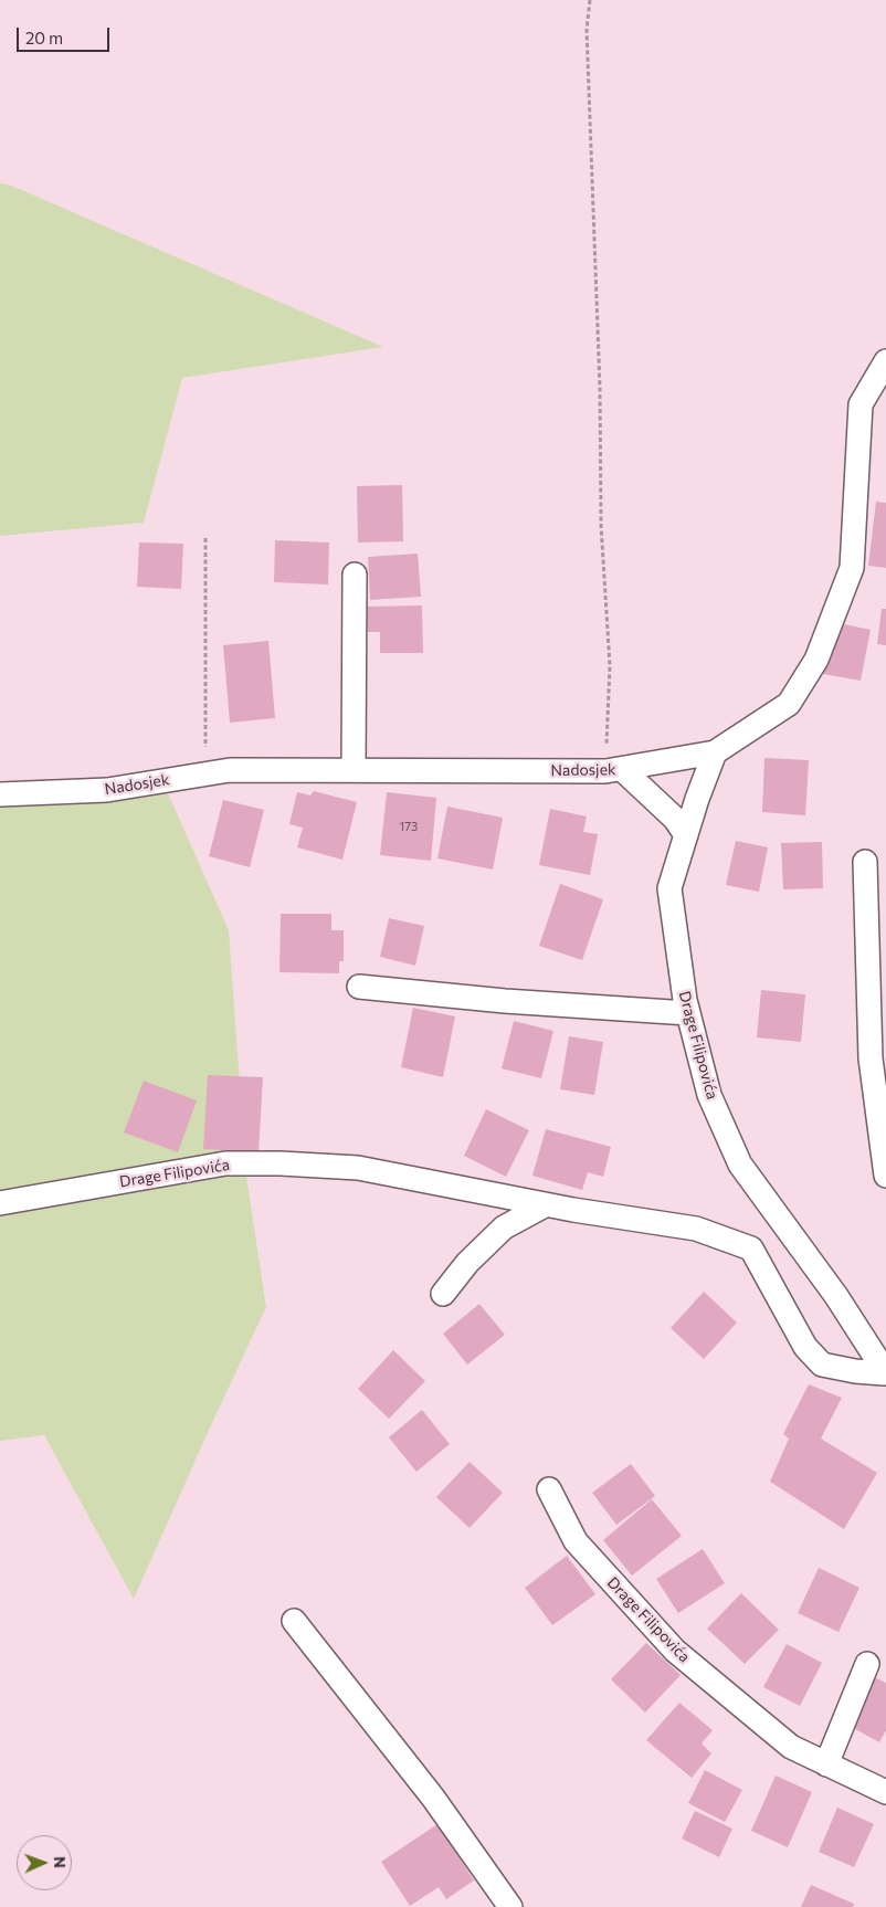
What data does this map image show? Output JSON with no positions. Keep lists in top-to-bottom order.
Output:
{
  "streets": {
    "street": ["Nadosjek", "Drage Filipovića"]
  },
  "crossings": [
    ["Nadosjek", "Drage Filipovića"]
  ],
  "house_numbers": ["173"],
  "scale_bar": "20 m",
  "north": "right"
}
